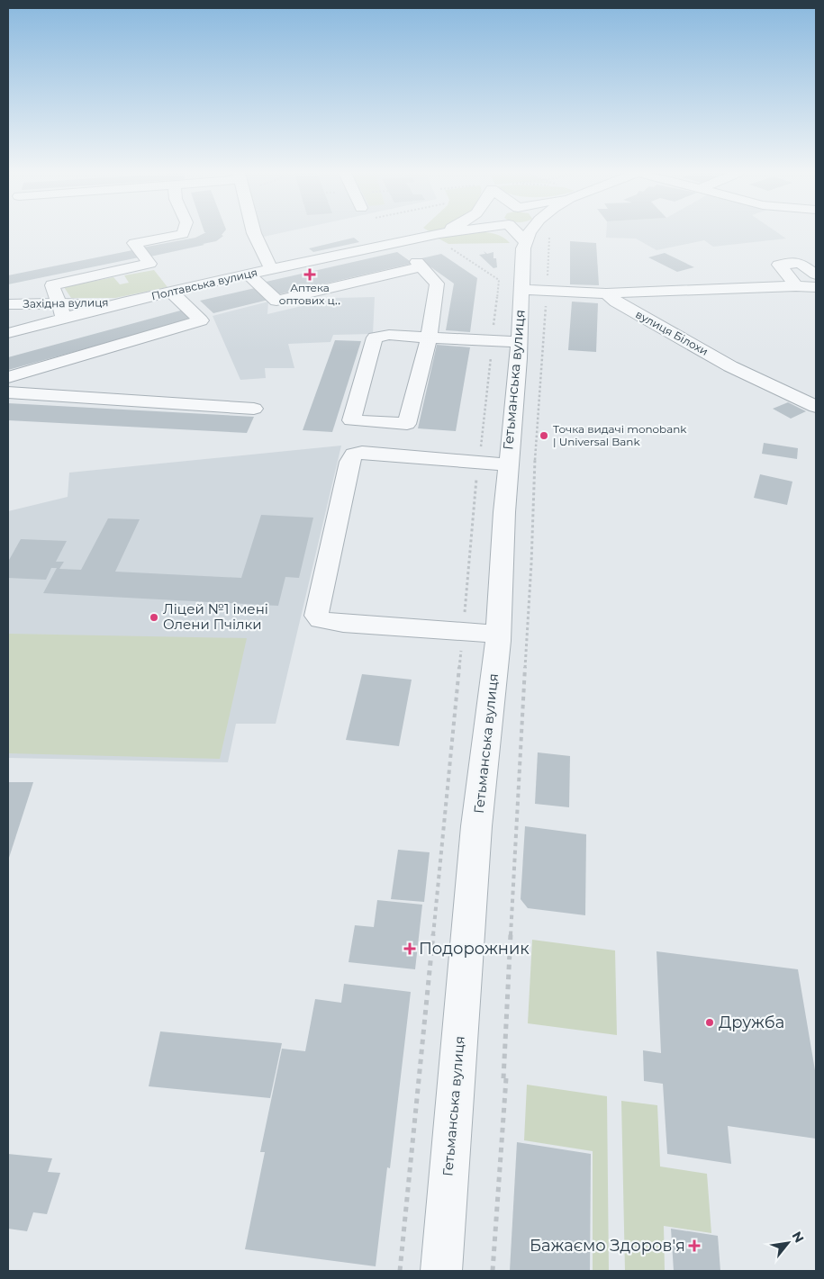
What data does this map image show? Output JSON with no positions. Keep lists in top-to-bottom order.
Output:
{
  "streets": {
    "street": [
      "Полтавська вулиця",
      "Західна вулиця",
      "вулиця Білохи",
      "Гетьманська вулиця"
    ]
  },
  "crossings": [
    ["Полтавська вулиця", "Західна вулиця"]
  ],
  "places": {
    "health": ["Аптека оптових ц‥", "Подорожник", "Бажаємо Здоров'я"],
    "other": ["Точка видачі monobank | Universal Bank", "Ліцей №1 імені Олени Пчілки", "Дружба"]
  },
  "north": "top right"
}
